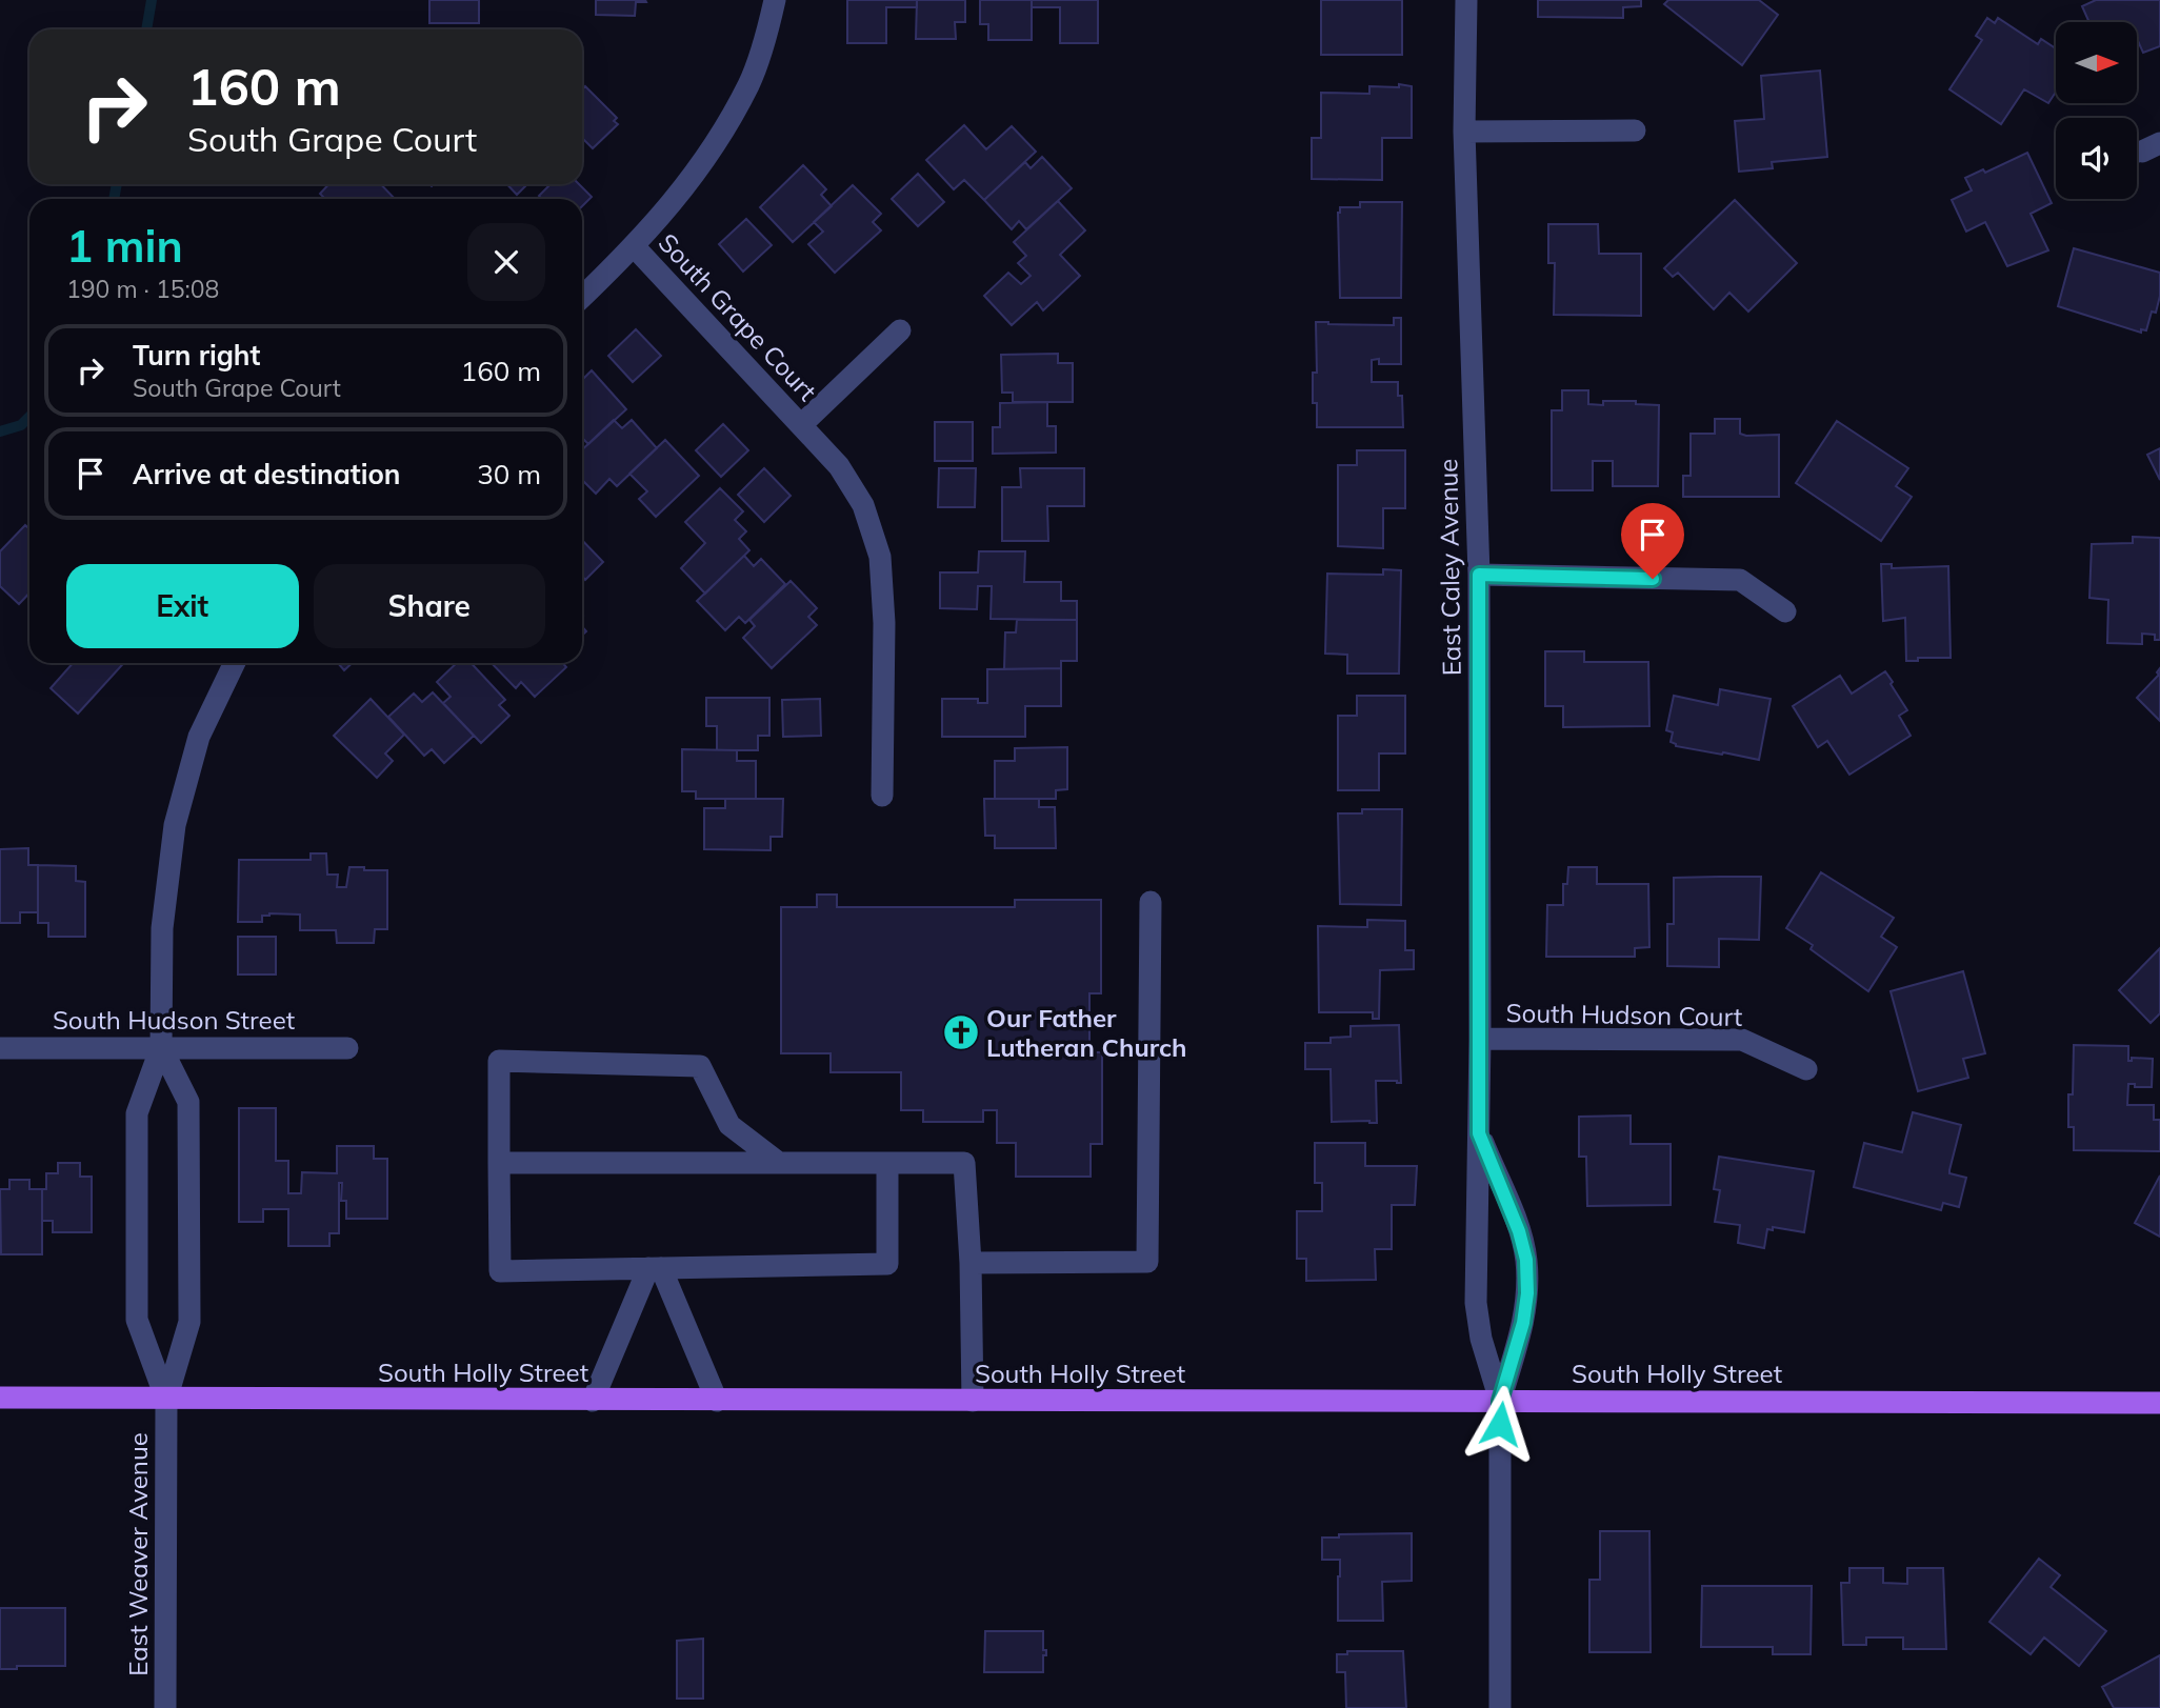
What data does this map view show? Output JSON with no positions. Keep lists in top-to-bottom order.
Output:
{
  "streets": {
    "main road": ["South Holly Street"],
    "street": [
      "South Grape Court",
      "East Caley Avenue",
      "South Hudson Court",
      "South Hudson Street",
      "East Weaver Avenue"
    ]
  },
  "crossings": [
    ["East Caley Avenue", "South Hudson Court"],
    ["East Caley Avenue", "South Holly Street"],
    ["South Hudson Street", "East Weaver Avenue"],
    ["South Holly Street", "East Weaver Avenue"]
  ],
  "places": {
    "church": ["Our Father Lutheran Church"]
  },
  "north": "right",
  "page": {
    "turn": ["160 m", "South Grape Court"],
    "heading": ["1 min", "190 m · 15:08"],
    "list": [
      {
        "name": "Turn right",
        "note": "South Grape Court",
        "value": "160 m"
      },
      {
        "name": "Arrive at destination",
        "value": "30 m"
      }
    ],
    "buttons": ["Exit", "Share"]
  }
}
